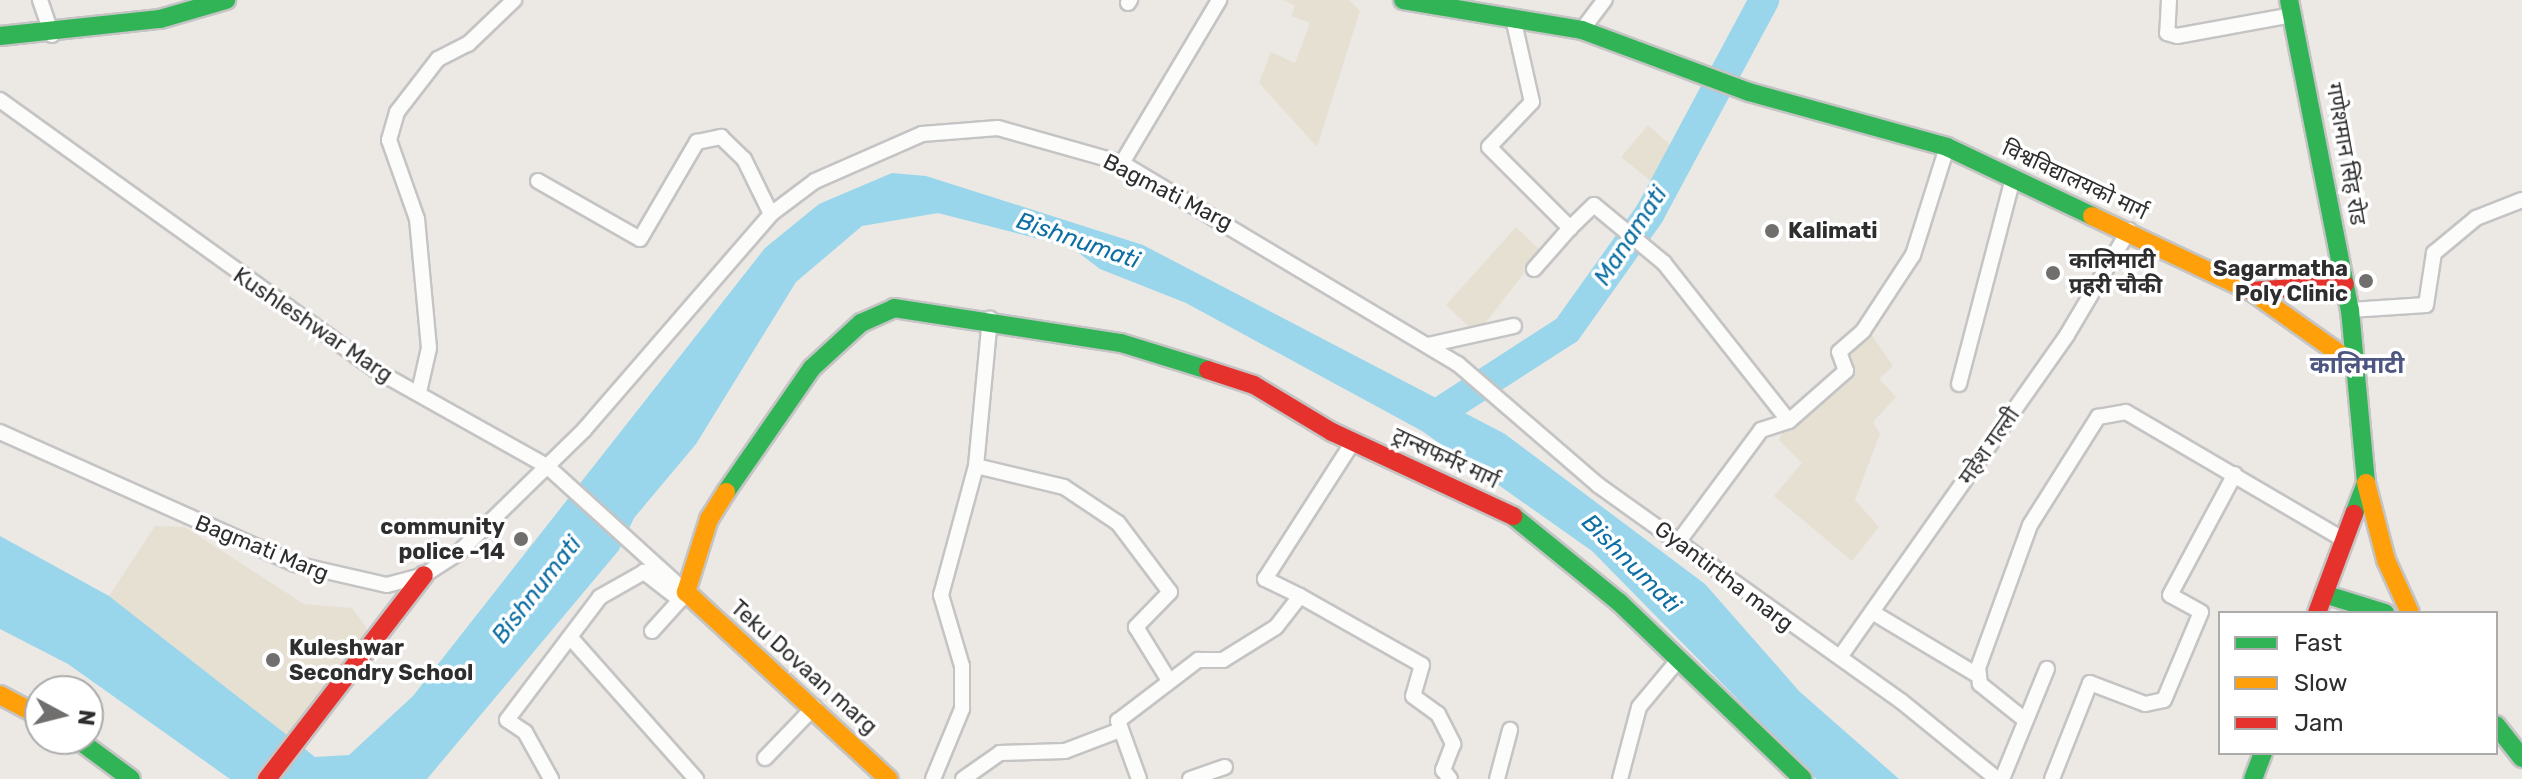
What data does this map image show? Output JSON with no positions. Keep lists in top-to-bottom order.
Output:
{
  "streets": {
    "main road": [
      "गणेशमान सिंह रोड",
      "विश्वविद्यालयको मार्ग",
      "ट्रान्सफर्मर मार्ग",
      "Teku Dovaan marg"
    ],
    "street": [
      "Bagmati Marg",
      "Kushleshwar Marg",
      "महेश गल्ली",
      "Gyantirtha marg"
    ]
  },
  "crossings": [
    ["गणेशमान सिंह रोड", "विश्वविद्यालयको मार्ग"],
    ["विश्वविद्यालयको मार्ग", "महेश गल्ली"],
    ["Bagmati Marg", "Gyantirtha marg"],
    ["महेश गल्ली", "Gyantirtha marg"],
    ["ट्रान्सफर्मर मार्ग", "Teku Dovaan marg"]
  ],
  "districts": ["कालिमाटी"],
  "water": ["Manamati", "Bishnumati"],
  "places": [
    "Kalimati",
    "कालिमाटी प्रहरी चौकी",
    "Sagarmatha Poly Clinic",
    "community police -14",
    "Kuleshwar Secondry School"
  ],
  "legend": ["Fast", "Slow", "Jam"],
  "north": "right"
}
